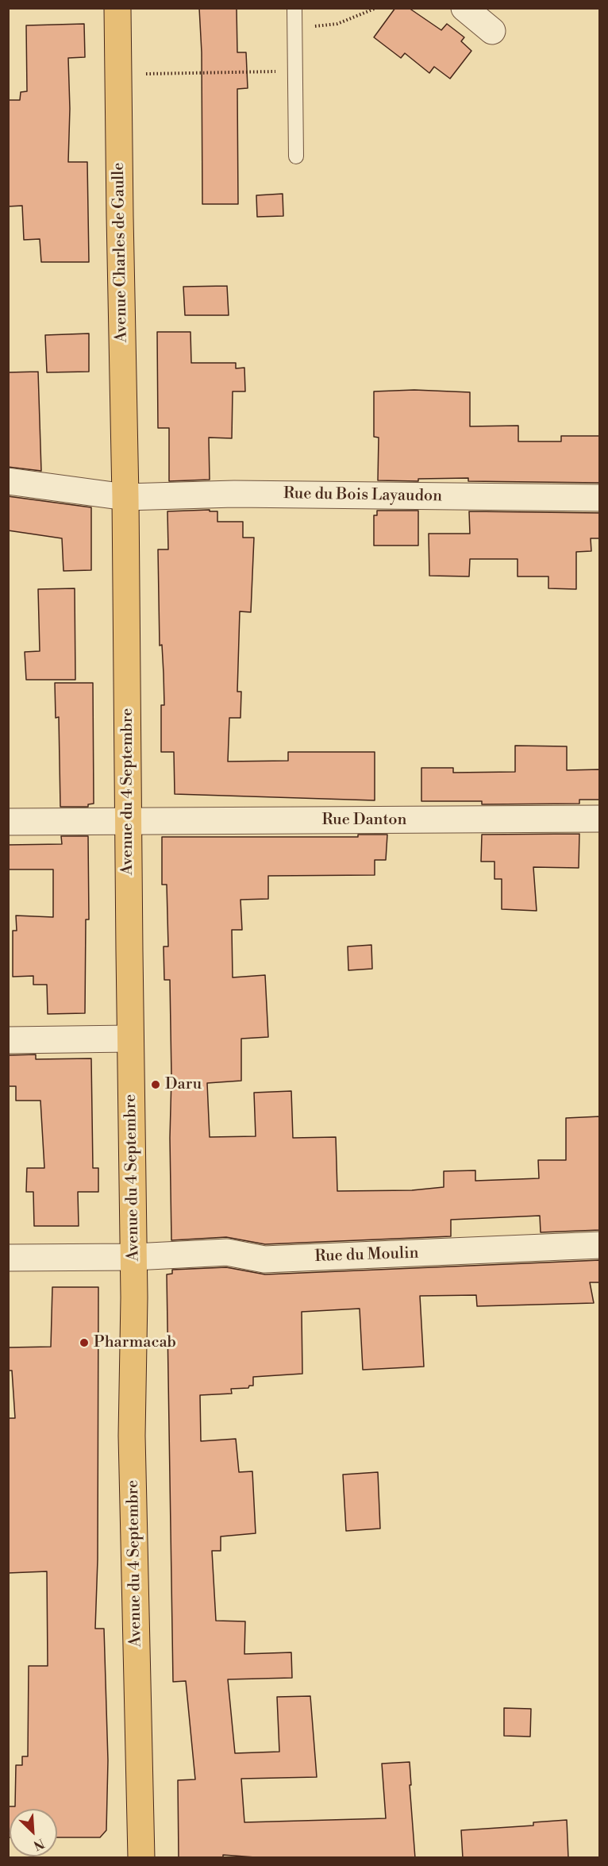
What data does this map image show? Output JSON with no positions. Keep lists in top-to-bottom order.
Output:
{
  "streets": {
    "main road": ["Avenue Charles de Gaulle", "Avenue du 4 Septembre"],
    "street": ["Rue du Bois Layaudon", "Rue Danton", "Rue du Moulin"]
  },
  "crossings": [
    ["Avenue Charles de Gaulle", "Rue du Bois Layaudon"],
    ["Avenue Charles de Gaulle", "Avenue du 4 Septembre"],
    ["Rue du Bois Layaudon", "Avenue du 4 Septembre"],
    ["Avenue du 4 Septembre", "Rue Danton"],
    ["Avenue du 4 Septembre", "Rue du Moulin"]
  ],
  "places": ["Daru", "Pharmacab"],
  "north": "bottom right"
}
